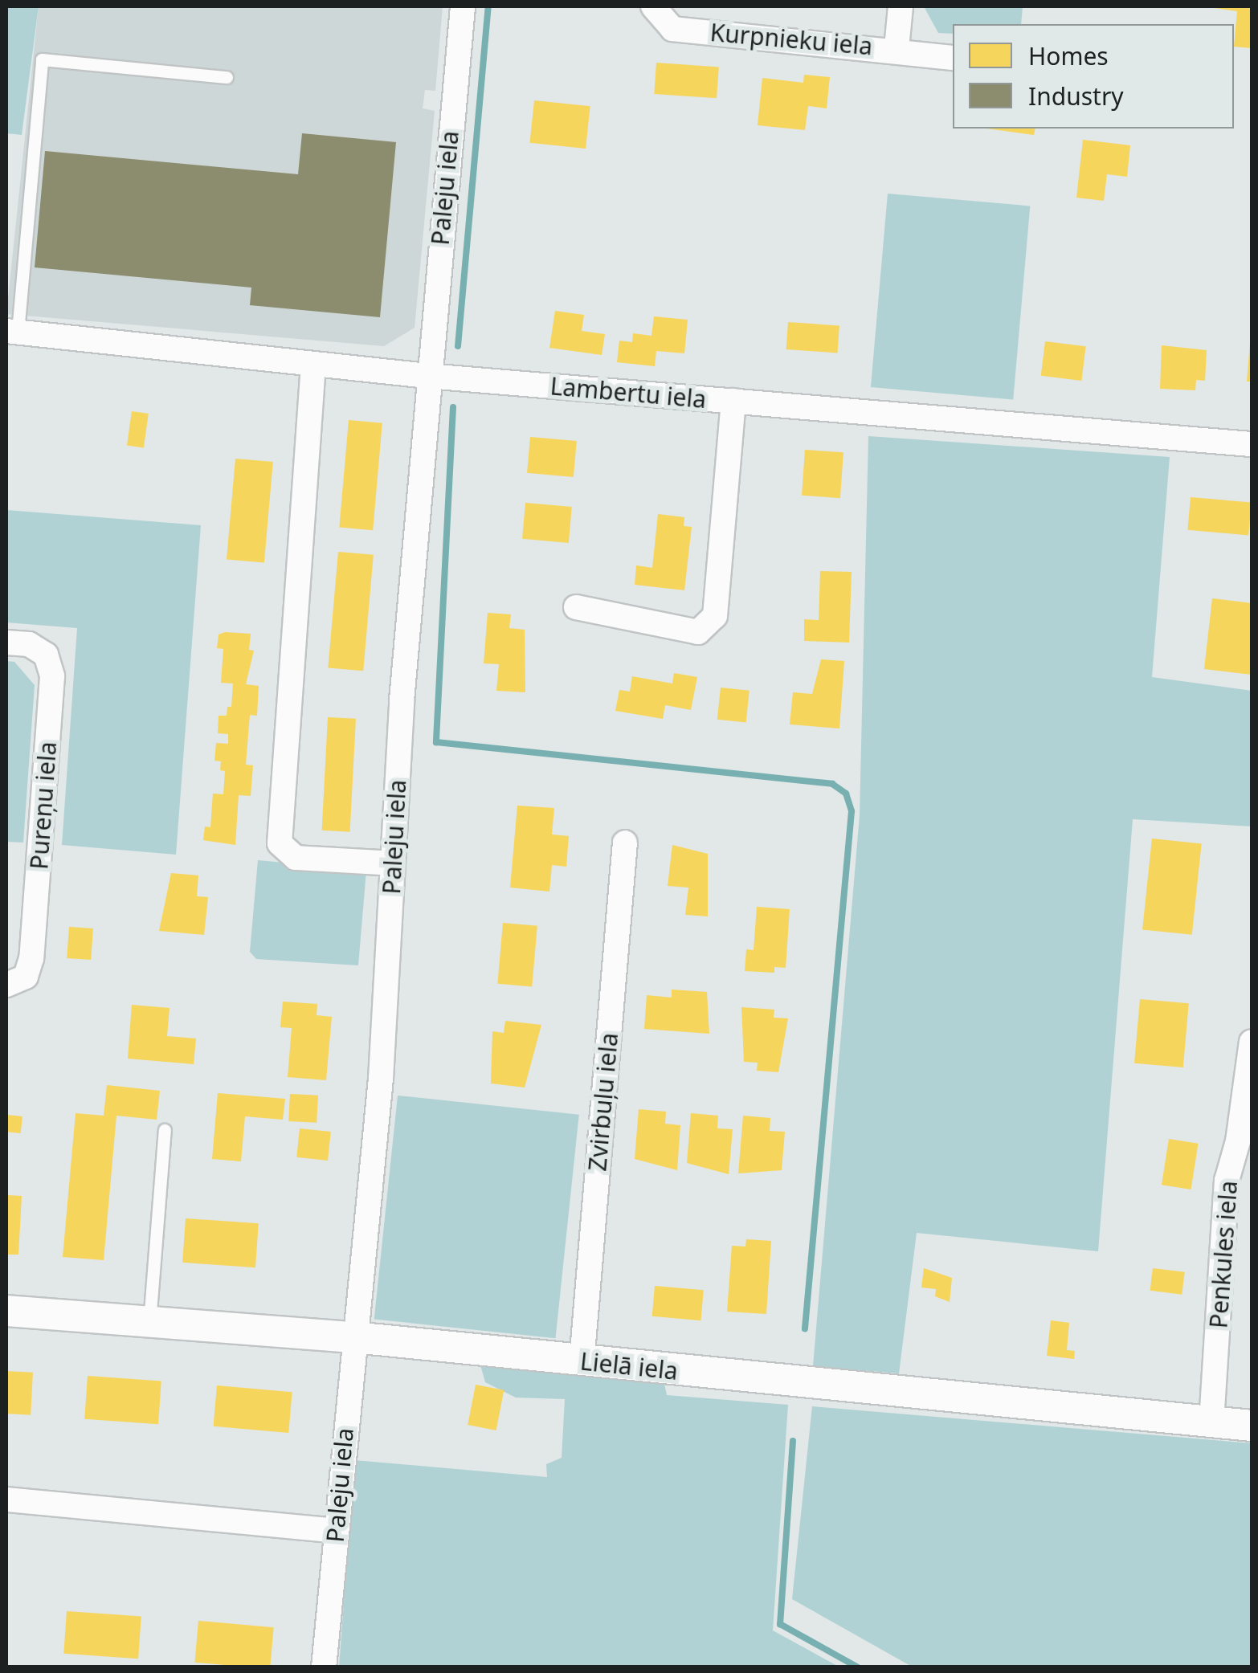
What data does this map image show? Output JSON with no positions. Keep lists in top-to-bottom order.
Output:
{
  "streets": {
    "street": [
      "Kurpnieku iela",
      "Paleju iela",
      "Lambertu iela",
      "Pureņu iela",
      "Zvirbuļu iela",
      "Penkules iela",
      "Lielā iela"
    ]
  },
  "crossings": [
    ["Paleju iela", "Lambertu iela"],
    ["Paleju iela", "Lielā iela"],
    ["Zvirbuļu iela", "Lielā iela"],
    ["Penkules iela", "Lielā iela"]
  ],
  "legend": ["Homes", "Industry"]
}
